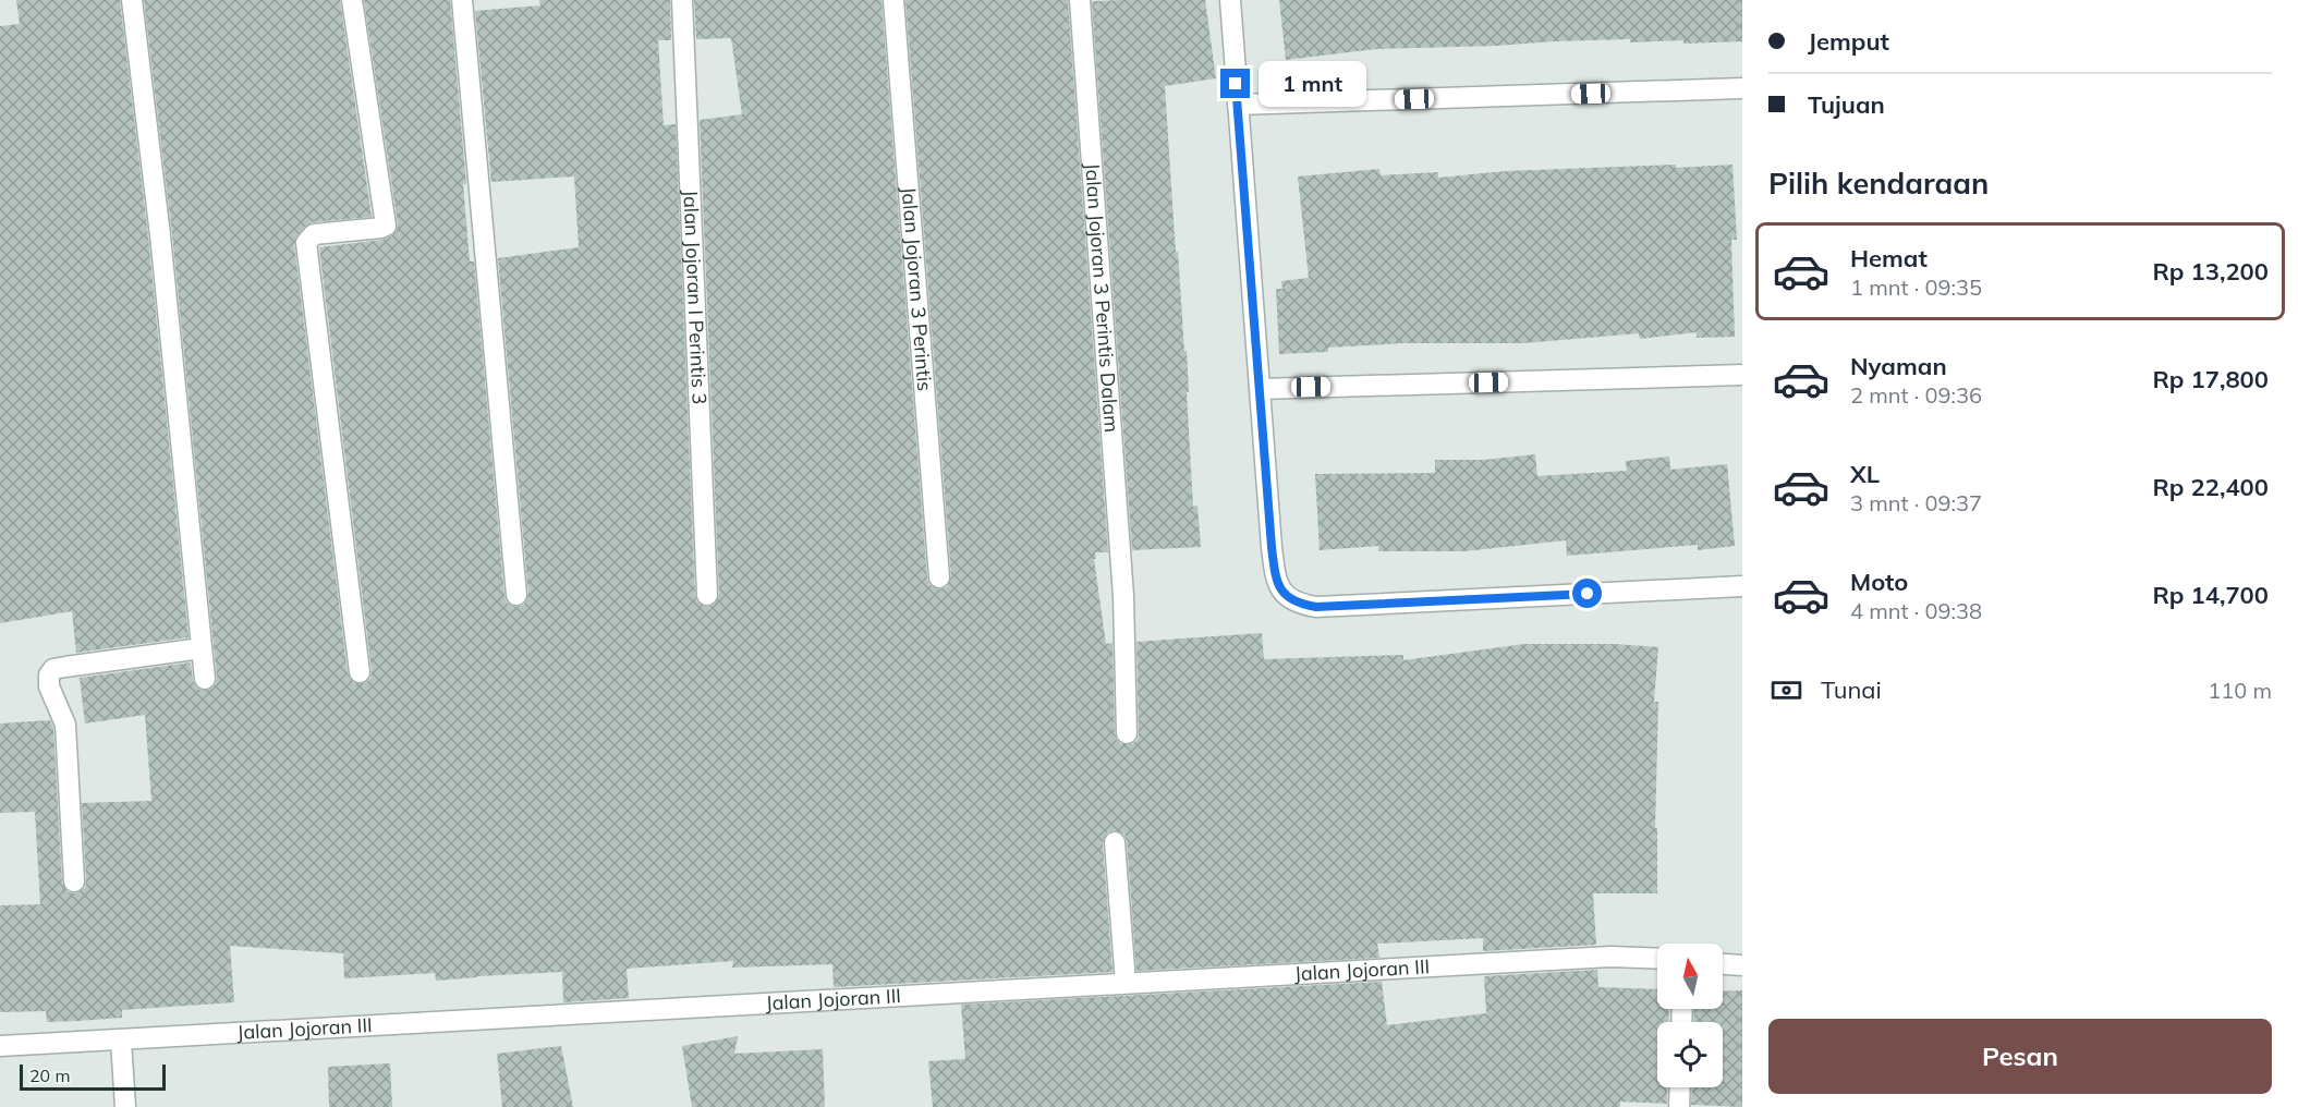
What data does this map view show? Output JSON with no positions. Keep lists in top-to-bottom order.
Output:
{
  "streets": {
    "street": [
      "Jalan Jojoran 3 Perintis",
      "Jalan Jojoran I Perintis 3",
      "Jalan Jojoran 3 Perintis Dalam",
      "Jalan Jojoran III"
    ]
  },
  "scale_bar": "20 m",
  "north": "top",
  "page": {
    "banner": ["Jemput", "Tujuan"],
    "bubble": "1 mnt",
    "heading": "Pilih kendaraan",
    "list": [
      {
        "name": "Hemat",
        "note": "1 mnt · 09:35",
        "value": "Rp 13,200"
      },
      {
        "name": "Nyaman",
        "note": "2 mnt · 09:36",
        "value": "Rp 17,800"
      },
      {
        "name": "XL",
        "note": "3 mnt · 09:37",
        "value": "Rp 22,400"
      },
      {
        "name": "Moto",
        "note": "4 mnt · 09:38",
        "value": "Rp 14,700"
      }
    ],
    "pay": ["Tunai", "110 m"],
    "buttons": "Pesan",
    "scale": "20 m"
  }
}
